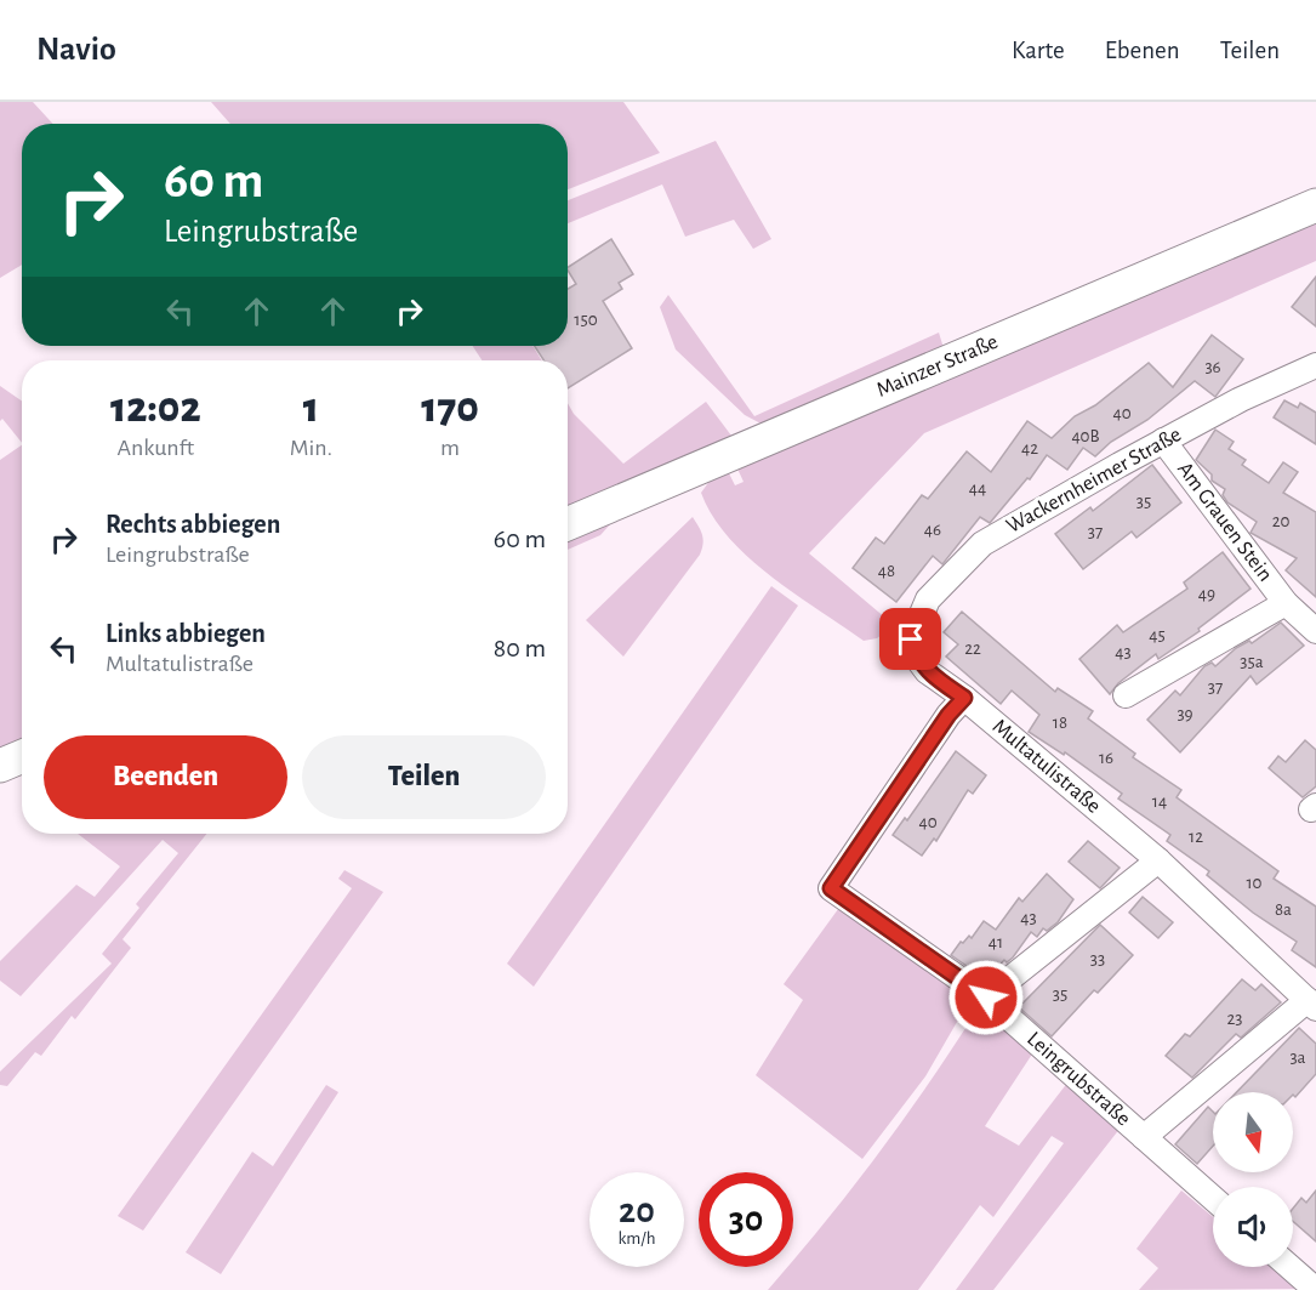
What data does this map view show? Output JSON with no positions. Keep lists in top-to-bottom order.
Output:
{
  "streets": {
    "main road": ["Mainzer Straße"],
    "street": [
      "Wackernheimer Straße",
      "Am Grauen Stein",
      "Multatulistraße",
      "Leingrubstraße"
    ]
  },
  "crossings": [
    ["Wackernheimer Straße", "Am Grauen Stein"],
    ["Wackernheimer Straße", "Multatulistraße"],
    ["Multatulistraße", "Leingrubstraße"]
  ],
  "house_numbers": [
    "150",
    "36",
    "40",
    "40B",
    "42",
    "44",
    "35",
    "20",
    "46",
    "37",
    "48",
    "49",
    "45",
    "22",
    "43",
    "35a",
    "37",
    "39",
    "18",
    "16",
    "14",
    "40",
    "12",
    "10",
    "8a",
    "43",
    "41",
    "33",
    "35",
    "23",
    "3a"
  ],
  "north": "bottom",
  "page": {
    "header": "Navio",
    "nav": ["Karte", "Ebenen", "Teilen"],
    "turn": ["60 m", "Leingrubstraße"],
    "eta": [
      "12:02",
      "Ankunft",
      "1",
      "Min.",
      "170",
      "m"
    ],
    "list": [
      {
        "name": "Rechts abbiegen",
        "note": "Leingrubstraße",
        "value": "60 m"
      },
      {
        "name": "Links abbiegen",
        "note": "Multatulistraße",
        "value": "80 m"
      }
    ],
    "buttons": ["Beenden", "Teilen"],
    "speed": "20 km/h",
    "limit": "30"
  }
}
